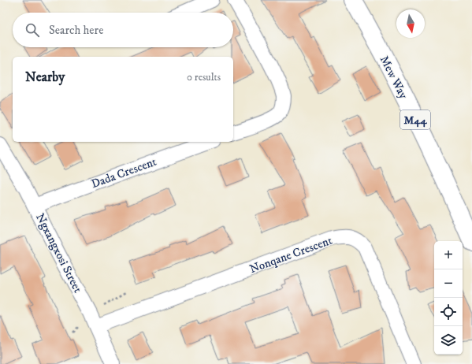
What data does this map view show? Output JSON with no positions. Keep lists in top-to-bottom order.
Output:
{
  "streets": {
    "main road": ["Mew Way", "M44"],
    "street": ["Dada Crescent", "Ngxangxosi Street", "Nonqane Crescent"]
  },
  "crossings": [
    ["Dada Crescent", "Ngxangxosi Street"],
    ["Ngxangxosi Street", "Nonqane Crescent"]
  ],
  "north": "bottom",
  "page": {
    "search": "Search here",
    "heading": ["Nearby", "0 results"],
    "map_buttons": ["+", "−"]
  }
}
